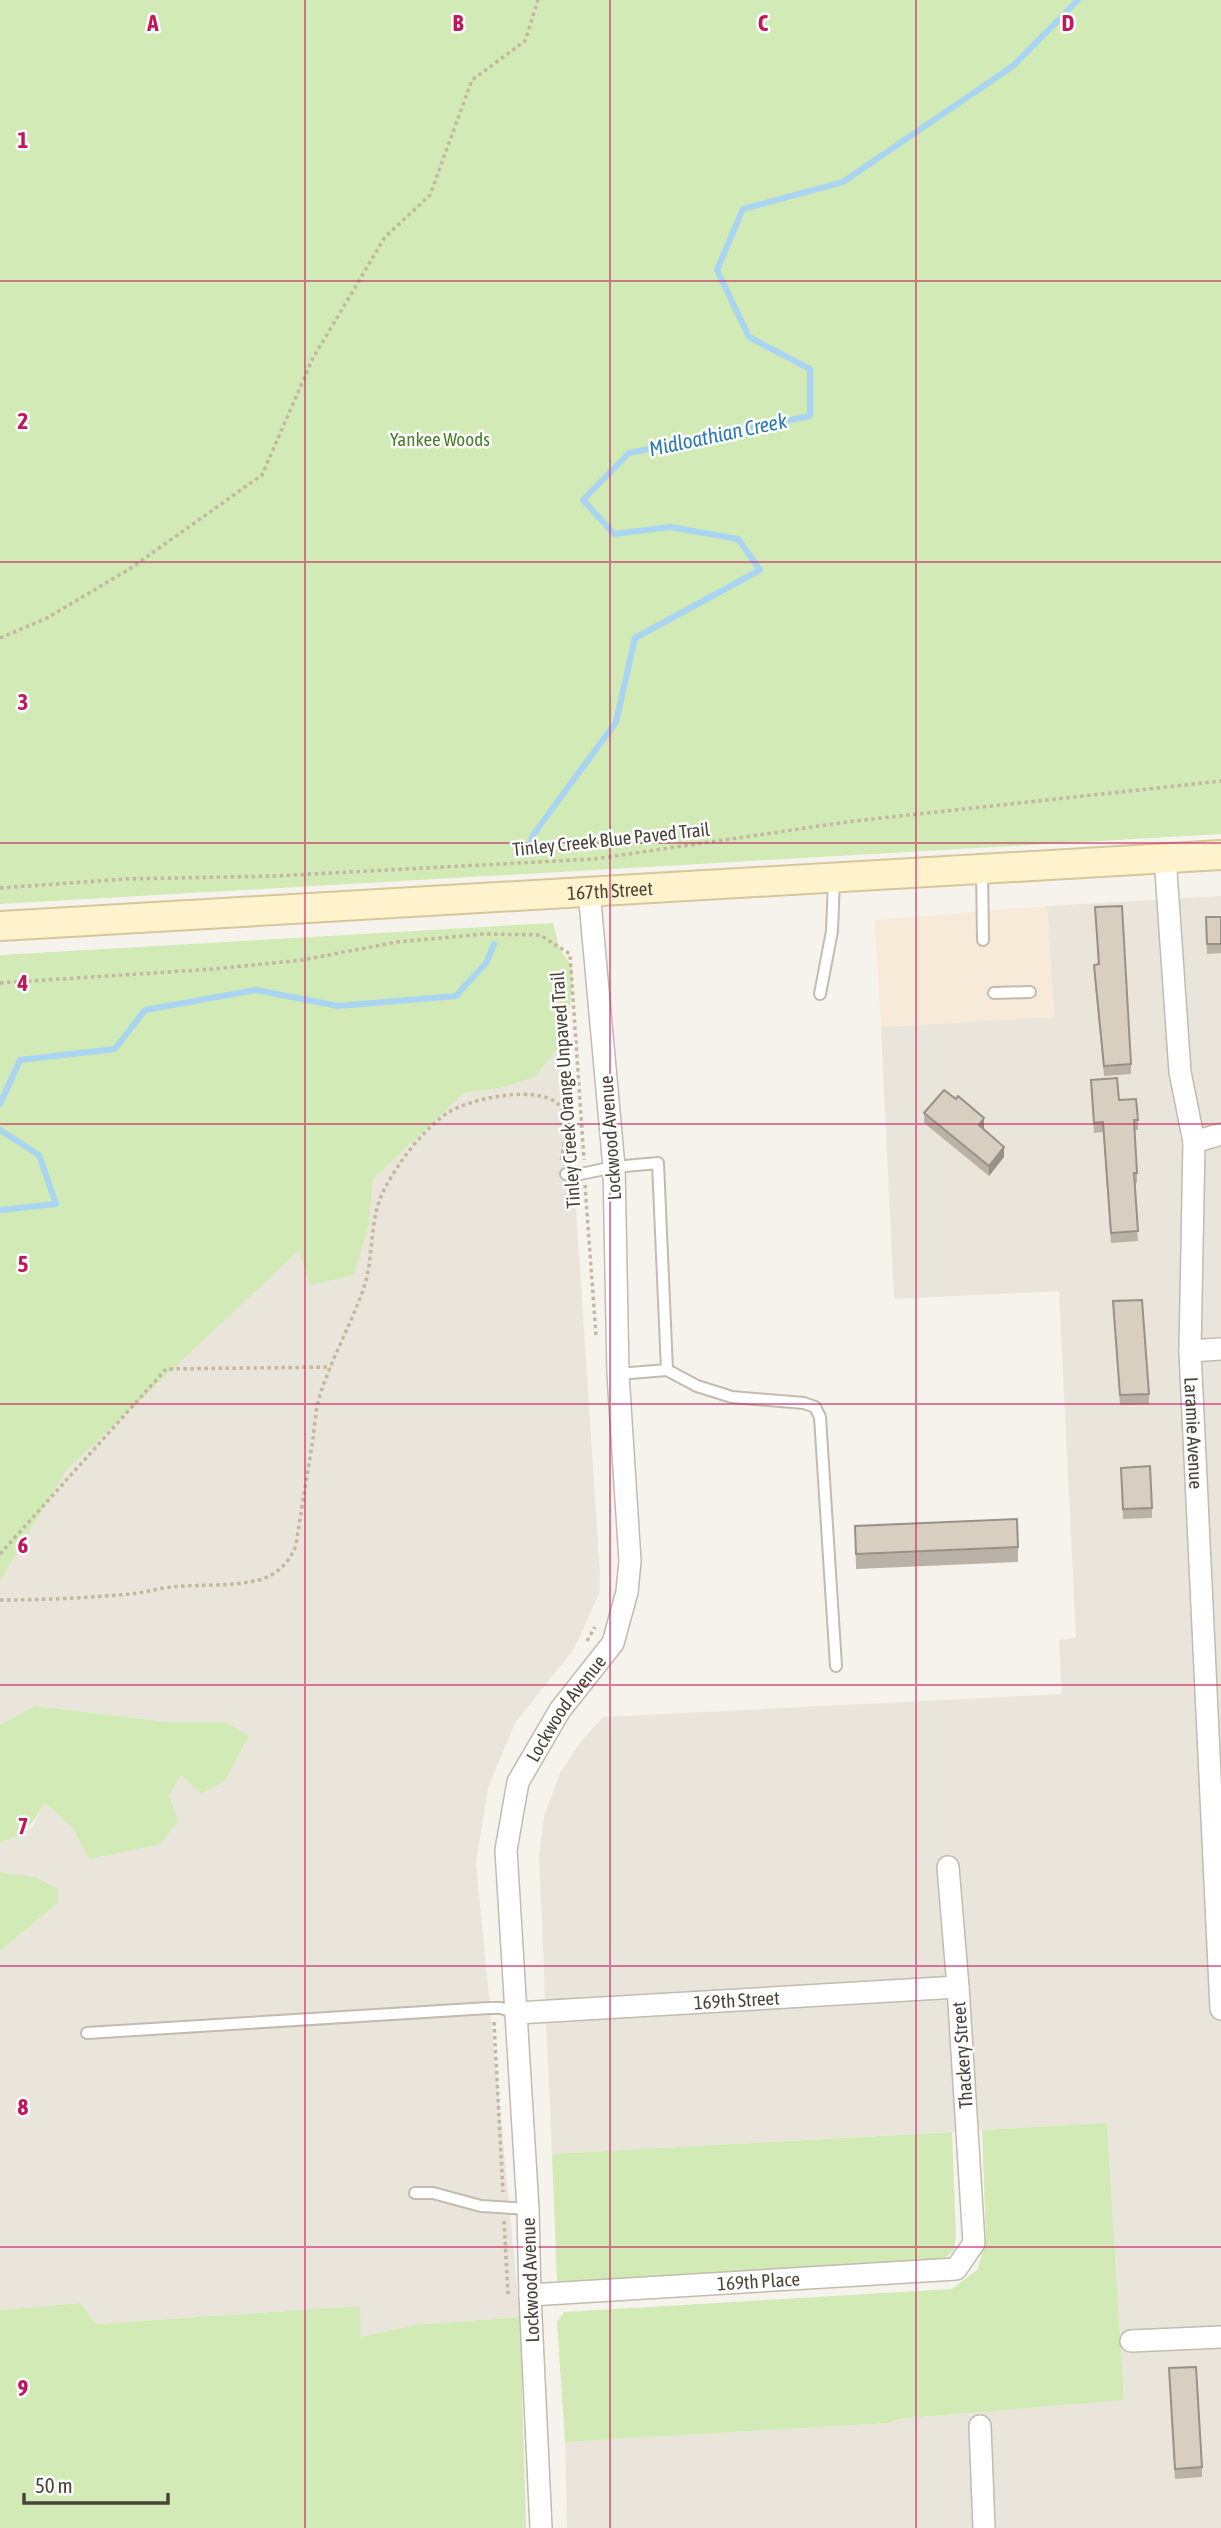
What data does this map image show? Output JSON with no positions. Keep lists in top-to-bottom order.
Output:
{
  "streets": {
    "main road": ["167th Street"],
    "street": [
      "Lockwood Avenue",
      "Laramie Avenue",
      "169th Street",
      "Thackery Street",
      "169th Place"
    ],
    "path": ["Tinley Creek Blue Paved Trail", "Tinley Creek Orange Unpaved Trail"]
  },
  "crossings": [
    ["167th Street", "Lockwood Avenue"],
    ["167th Street", "Laramie Avenue"],
    ["Lockwood Avenue", "169th Street"],
    ["Lockwood Avenue", "169th Place"],
    ["169th Street", "Thackery Street"],
    ["Thackery Street", "169th Place"]
  ],
  "water": ["Midloathian Creek"],
  "parks": ["Yankee Woods"],
  "scale_bar": "50 m",
  "grid": {
    "columns": [
      "A",
      "B",
      "C",
      "D"
    ],
    "rows": [
      "1",
      "2",
      "3",
      "4",
      "5",
      "6",
      "7",
      "8",
      "9"
    ]
  }
}
